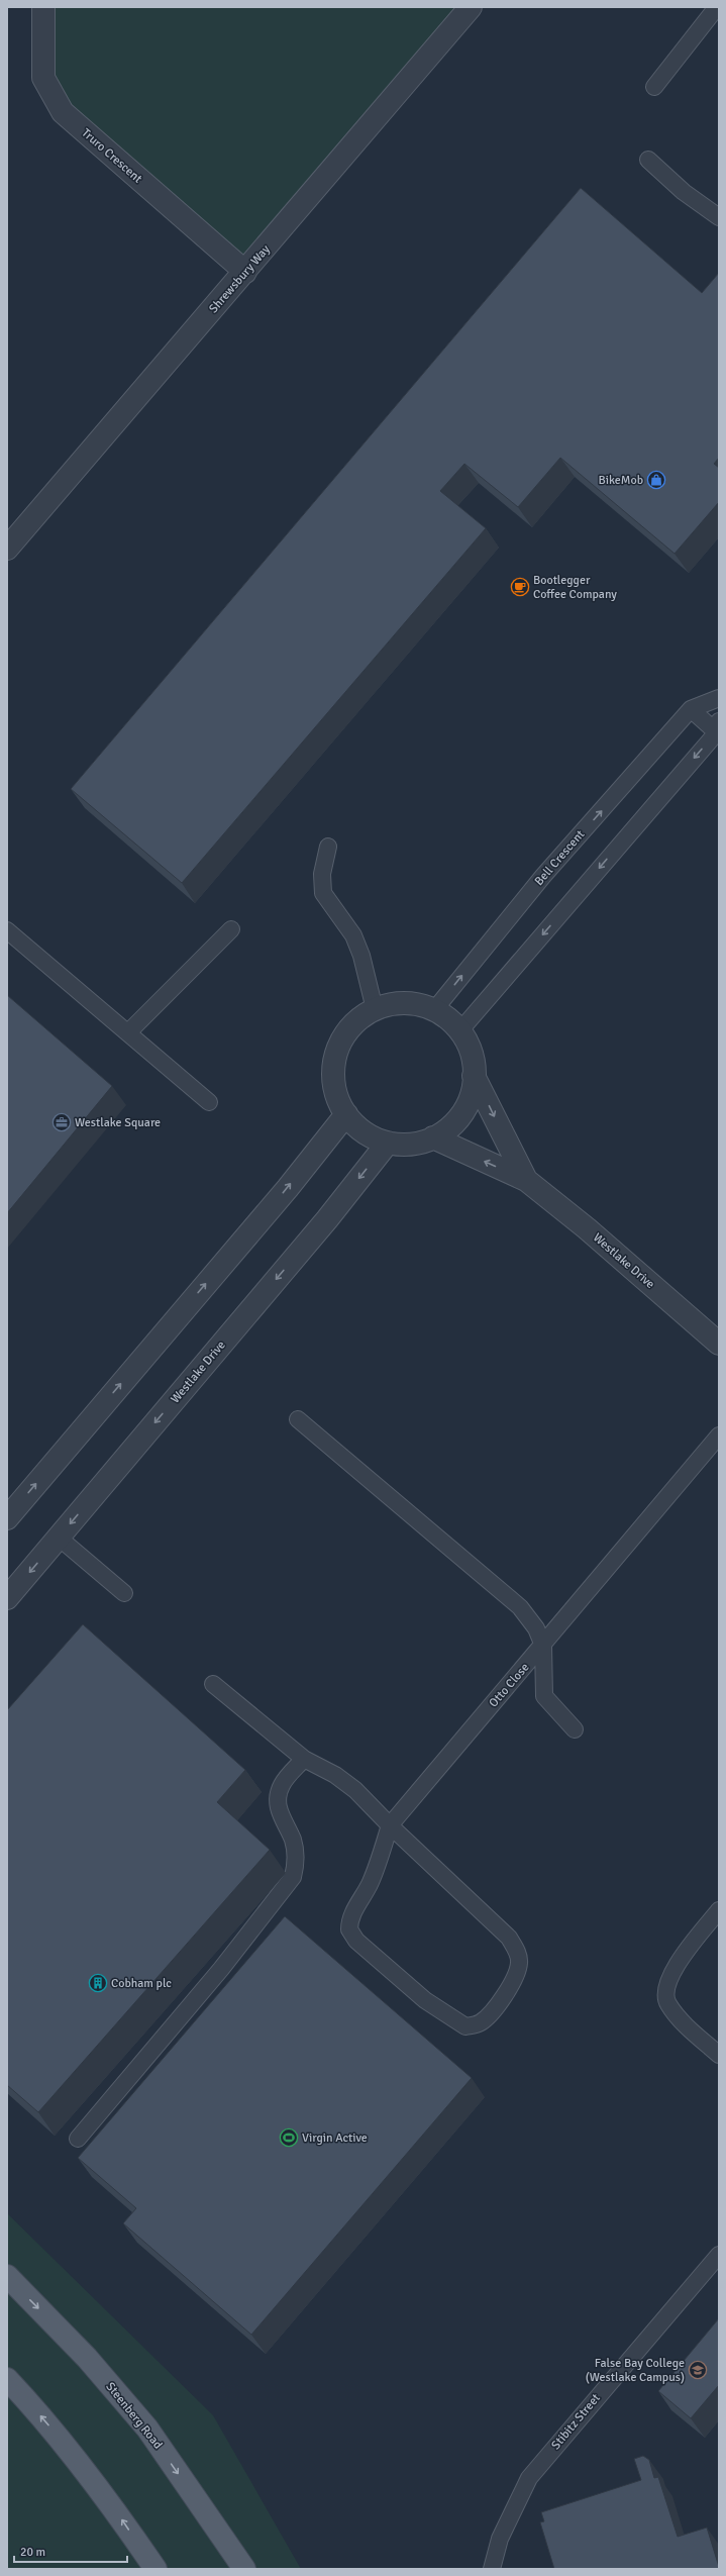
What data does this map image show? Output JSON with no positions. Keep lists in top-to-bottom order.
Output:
{
  "streets": {
    "main road": ["Steenberg Road"],
    "street": ["Truro Crescent", "Shrewsbury Way", "Westlake Drive"],
    "lane": ["Bell Crescent", "Otto Close", "Stibitz Street"]
  },
  "crossings": [
    ["Truro Crescent", "Shrewsbury Way"],
    ["Bell Crescent", "Westlake Drive"]
  ],
  "places": {
    "shop": ["BikeMob"],
    "cafe": ["Bootlegger Coffee Company"],
    "office": ["Westlake Square"],
    "building": ["Cobham plc"],
    "sports": ["Virgin Active"],
    "school or university": ["False Bay College (Westlake Campus)"]
  },
  "scale_bar": "20 m"
}
